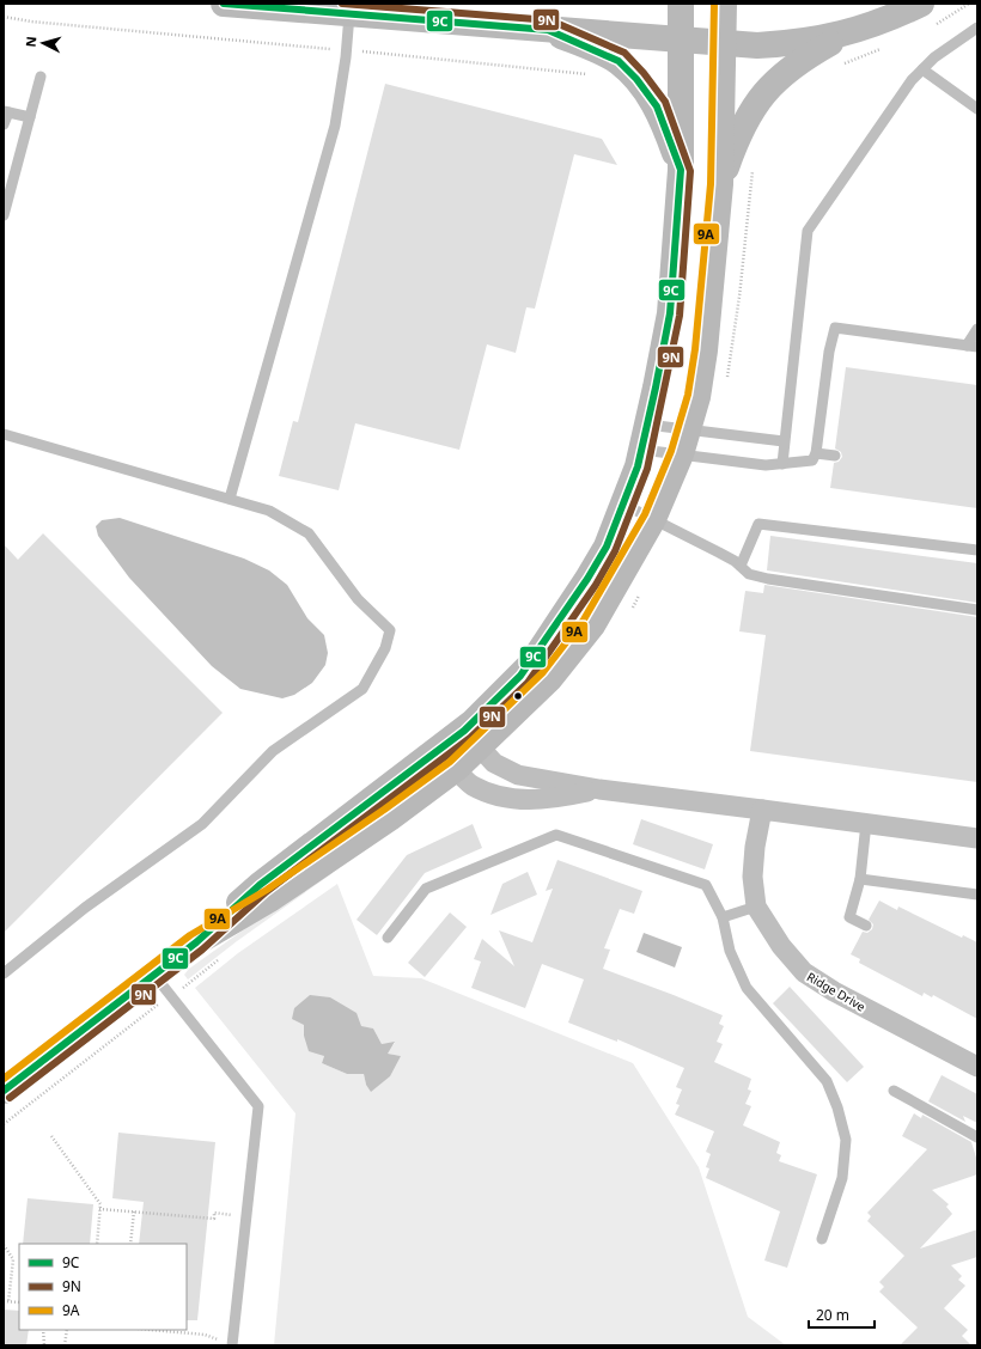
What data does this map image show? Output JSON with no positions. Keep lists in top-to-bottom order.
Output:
{
  "streets": {
    "street": ["Ridge Drive"]
  },
  "lines": ["transit line 9C", "transit line 9N", "transit line 9A"],
  "legend": ["9C", "9N", "9A"],
  "scale_bar": "20 m",
  "north": "left"
}
